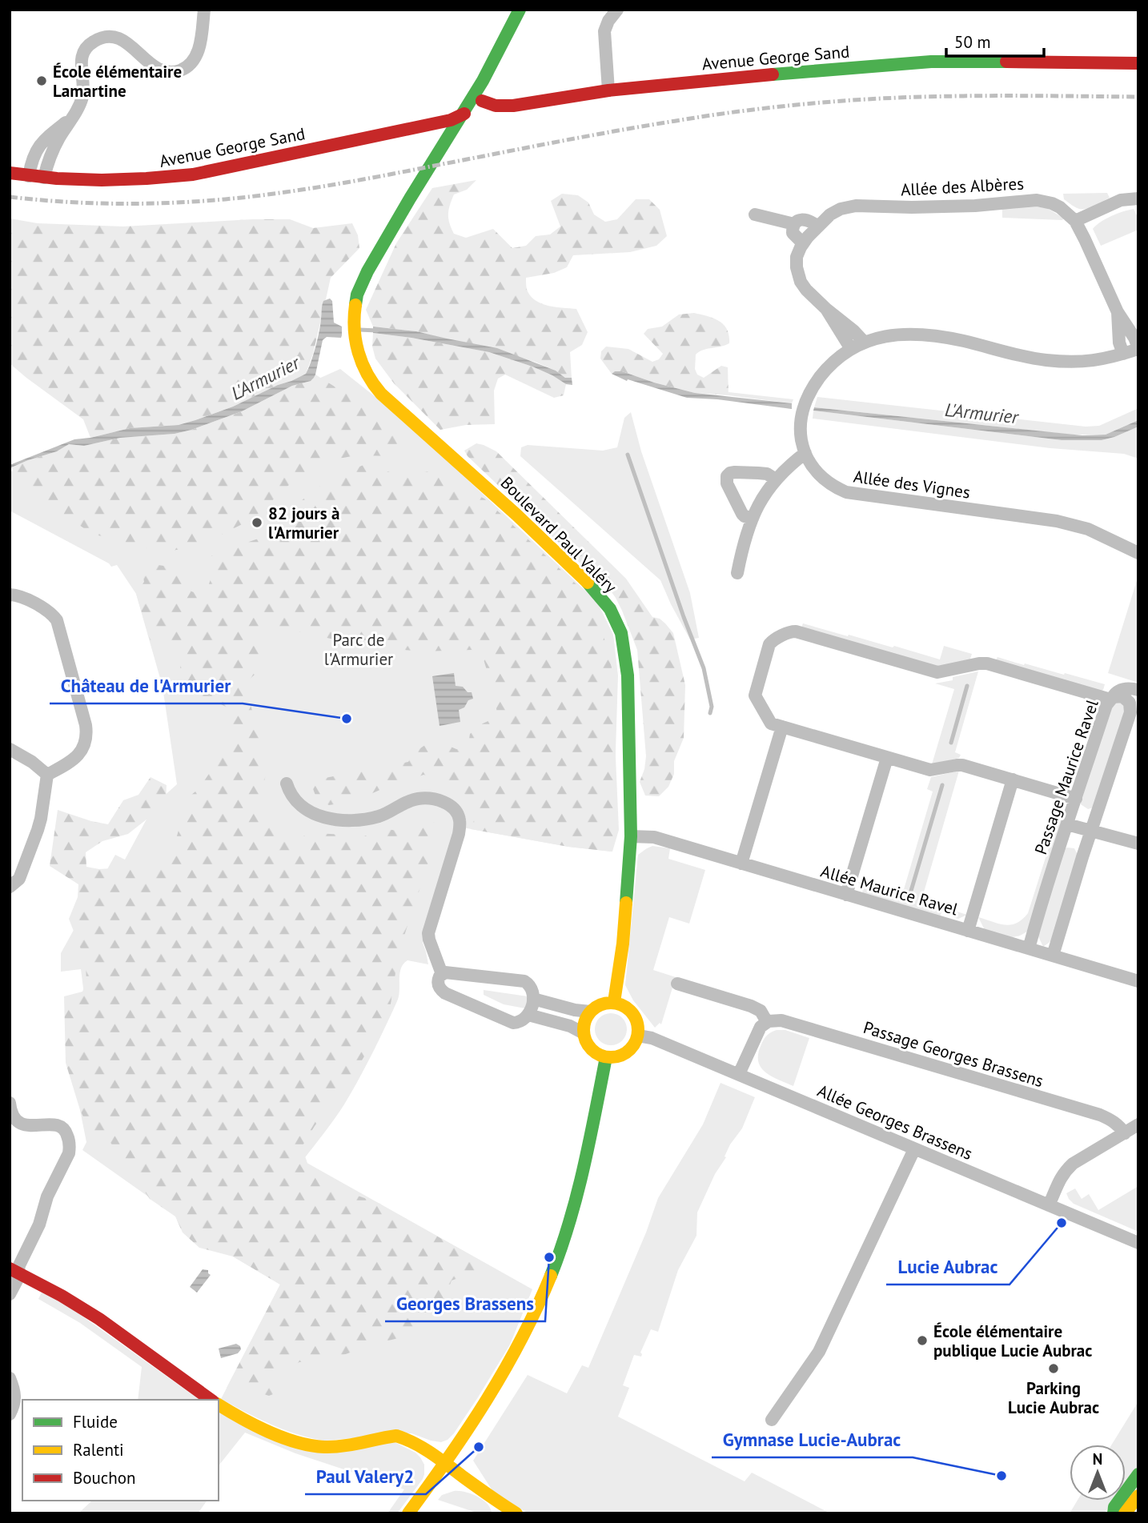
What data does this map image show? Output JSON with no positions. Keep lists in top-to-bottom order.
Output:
{
  "streets": {
    "street": [
      "Avenue George Sand",
      "Allée des Albères",
      "Allée des Vignes",
      "Boulevard Paul Valéry",
      "Passage Maurice Ravel",
      "Allée Maurice Ravel",
      "Passage Georges Brassens",
      "Allée Georges Brassens"
    ]
  },
  "crossings": [
    ["Avenue George Sand", "Boulevard Paul Valéry"],
    ["Allée des Albères", "Allée des Vignes"],
    ["Boulevard Paul Valéry", "Allée Maurice Ravel"],
    ["Boulevard Paul Valéry", "Allée Georges Brassens"],
    ["Passage Maurice Ravel", "Allée Maurice Ravel"]
  ],
  "water": ["L'Armurier"],
  "parks": ["Parc de l'Armurier"],
  "places": [
    "École élémentaire Lamartine",
    "82 jours à l'Armurier",
    "Château de l'Armurier",
    "Lucie Aubrac",
    "Georges Brassens",
    "École élémentaire publique Lucie Aubrac",
    "Parking Lucie Aubrac",
    "Paul Valery2",
    "Gymnase Lucie-Aubrac"
  ],
  "legend": ["Fluide", "Ralenti", "Bouchon"],
  "scale_bar": "50 m",
  "north": "top"
}
